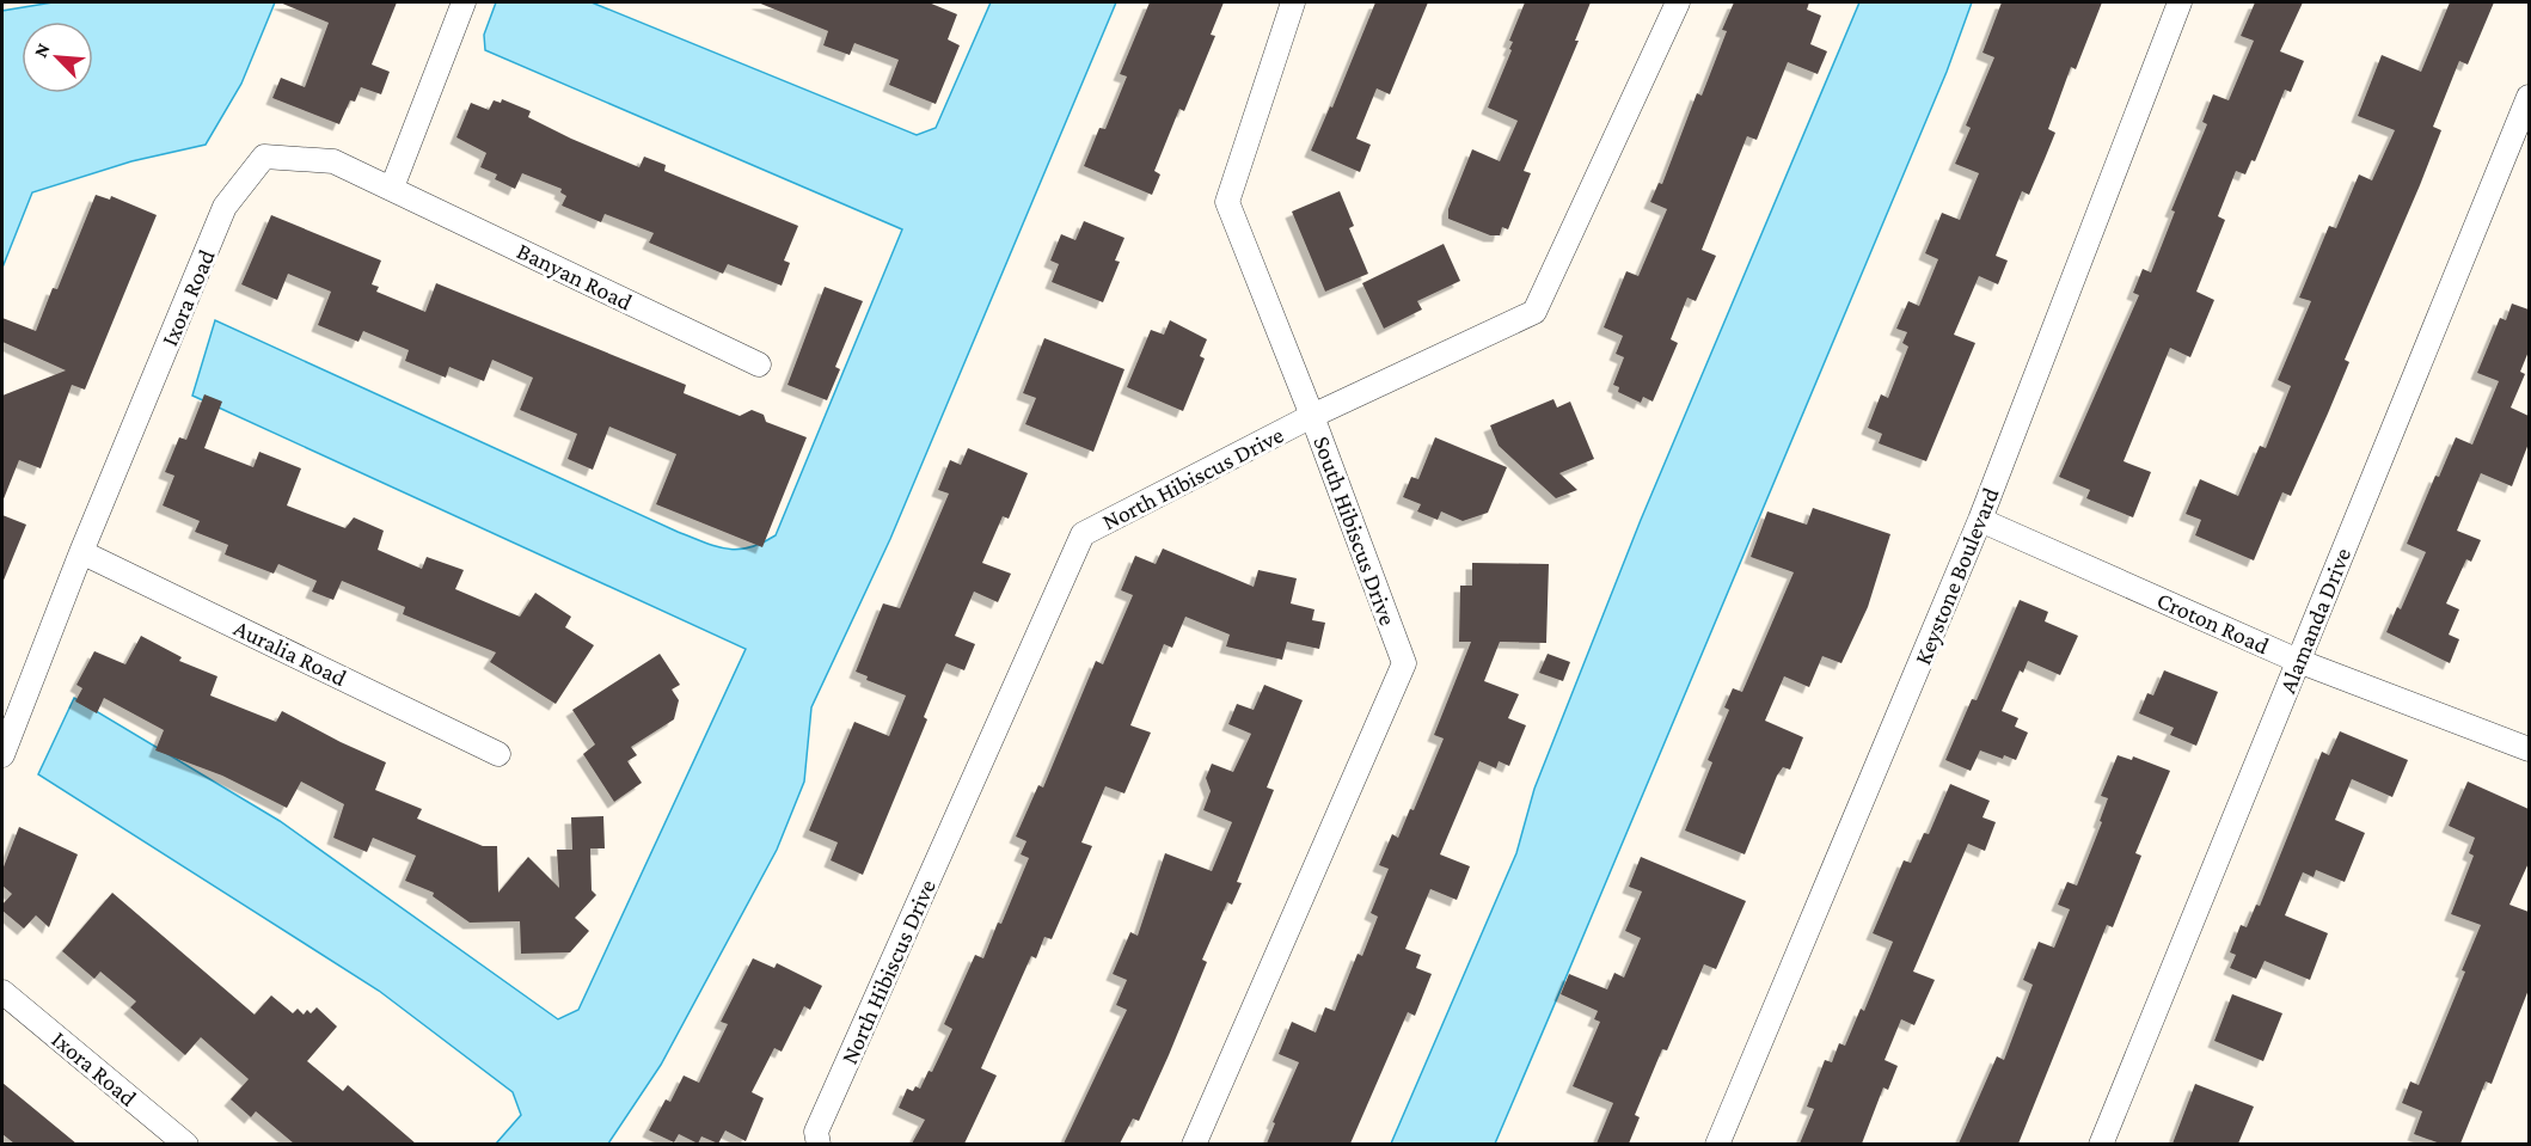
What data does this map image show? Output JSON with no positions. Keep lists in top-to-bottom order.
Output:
{
  "streets": {
    "street": [
      "Banyan Road",
      "Ixora Road",
      "North Hibiscus Drive",
      "South Hibiscus Drive",
      "Keystone Boulevard",
      "Alamanda Drive",
      "Croton Road",
      "Auralia Road"
    ]
  },
  "crossings": [
    ["Banyan Road", "Ixora Road"],
    ["Ixora Road", "Auralia Road"],
    ["North Hibiscus Drive", "South Hibiscus Drive"],
    ["Keystone Boulevard", "Croton Road"],
    ["Alamanda Drive", "Croton Road"]
  ],
  "north": "top left"
}
